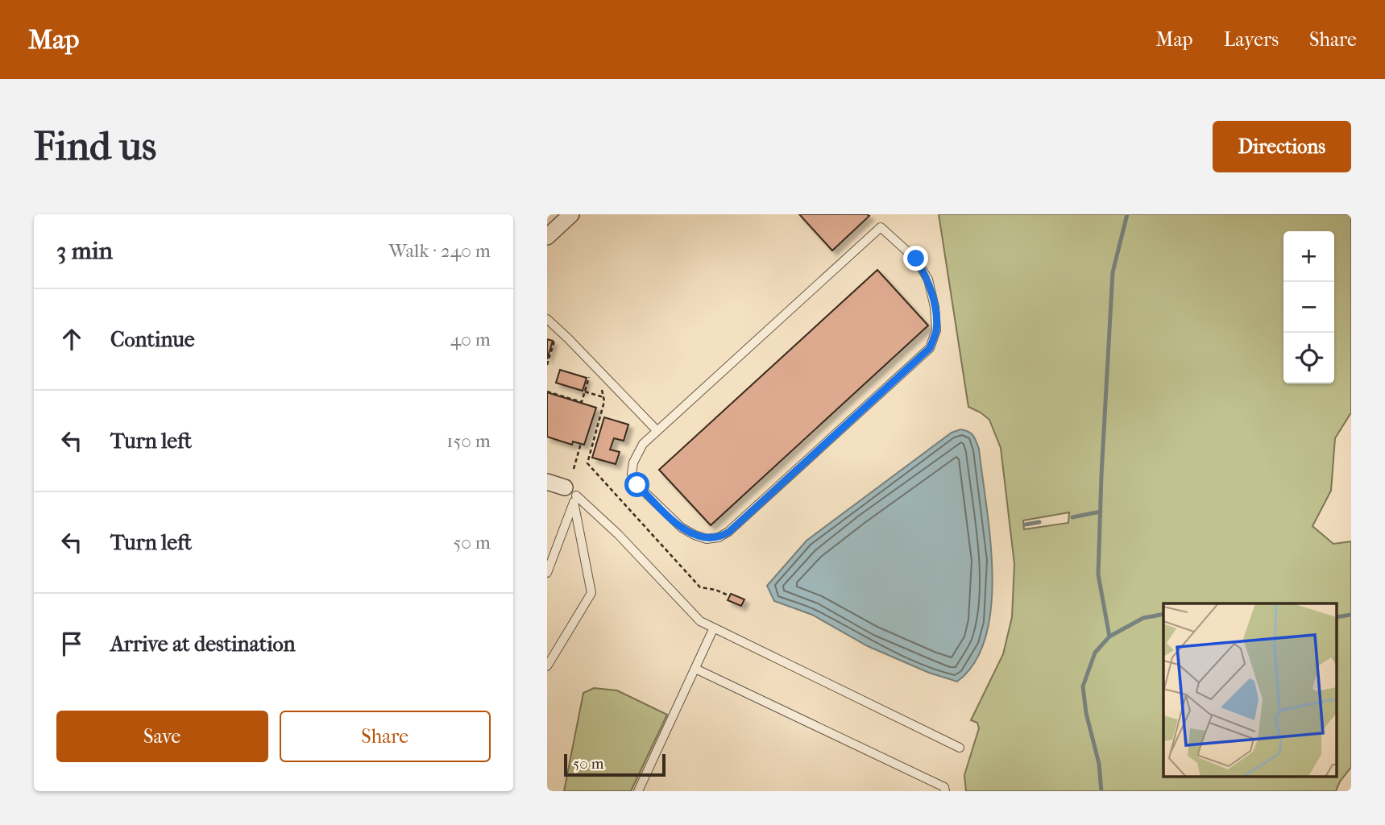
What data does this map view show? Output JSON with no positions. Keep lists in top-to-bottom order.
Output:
{
  "scale_bar": "50 m",
  "page": {
    "header": "Map",
    "nav": ["Map", "Layers", "Share"],
    "buttons": [
      "Directions",
      ["Save", "Share"]
    ],
    "title": "Find us",
    "heading": ["3 min", "Walk · 240 m"],
    "map_buttons": ["+", "−"],
    "list": [
      ["Continue", "40 m"],
      ["Turn left", "150 m"],
      ["Turn left", "50 m"],
      "Arrive at destination"
    ],
    "scale": "50 m"
  }
}
